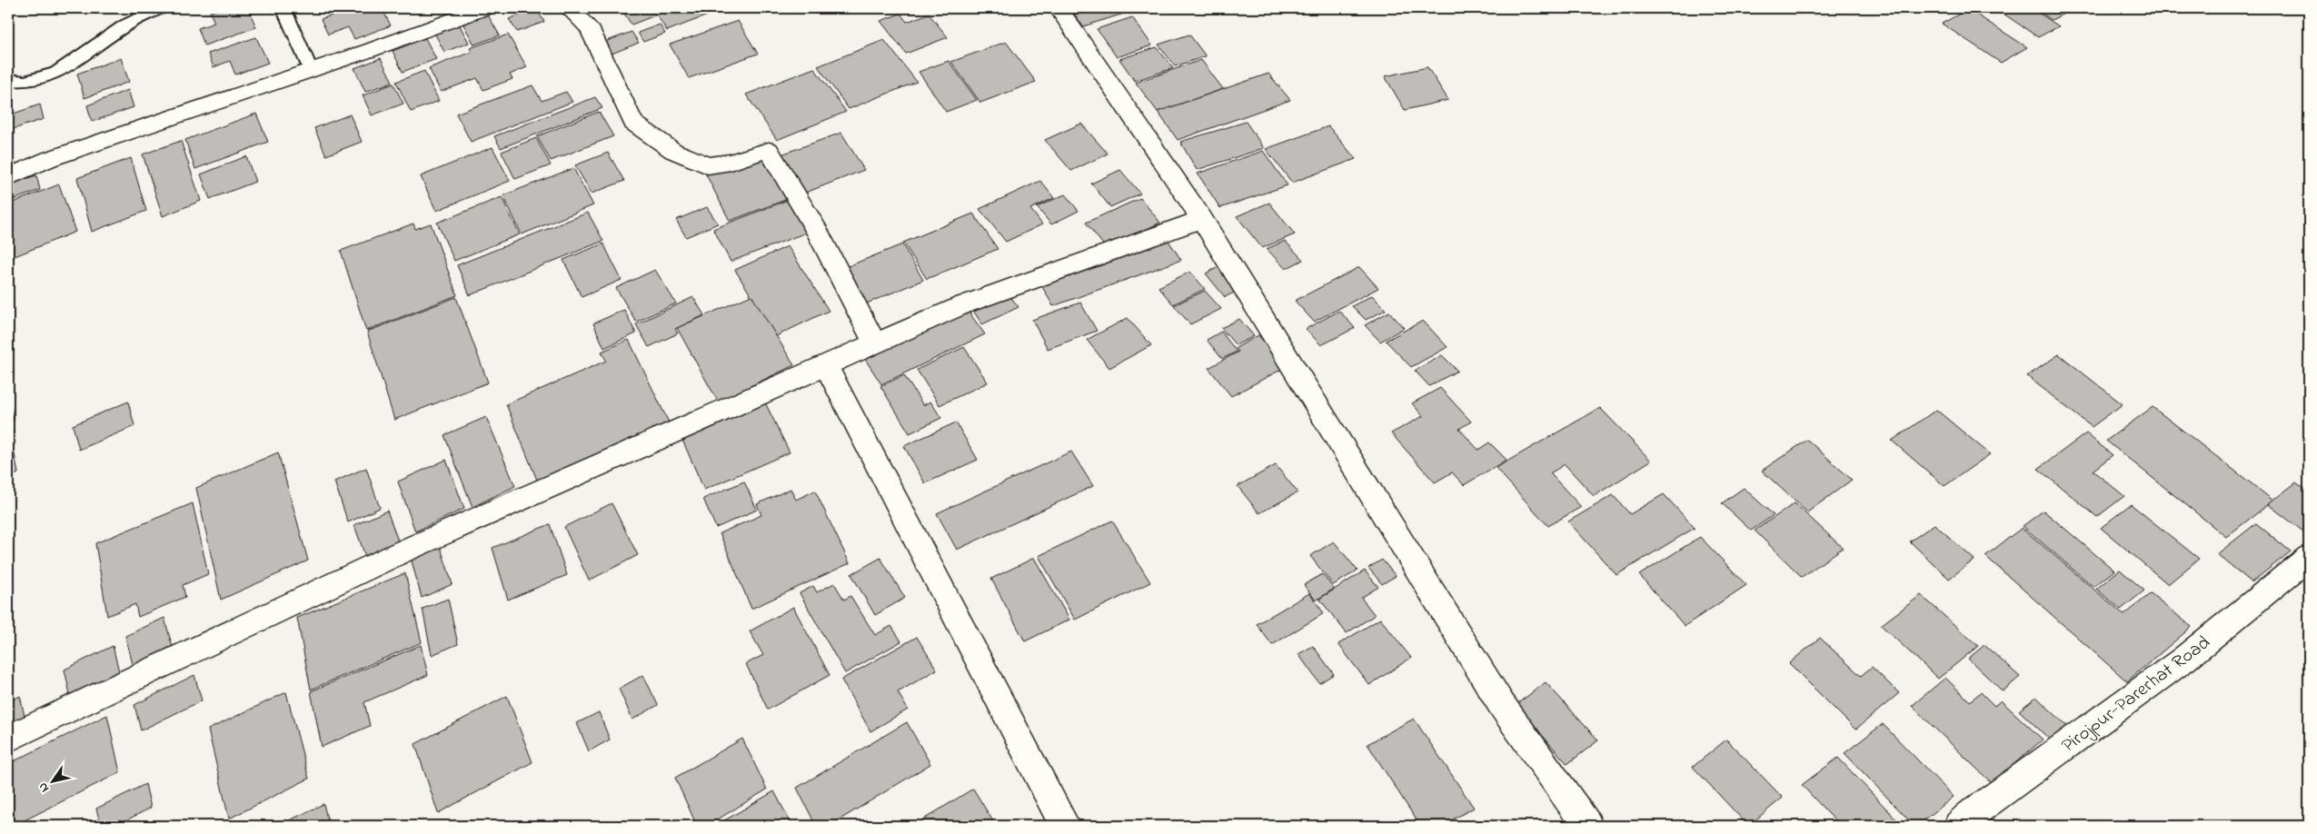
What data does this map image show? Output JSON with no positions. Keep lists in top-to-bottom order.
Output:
{
  "streets": {
    "street": ["Pirojpur-Parerhat Road"]
  },
  "north": "bottom left"
}
